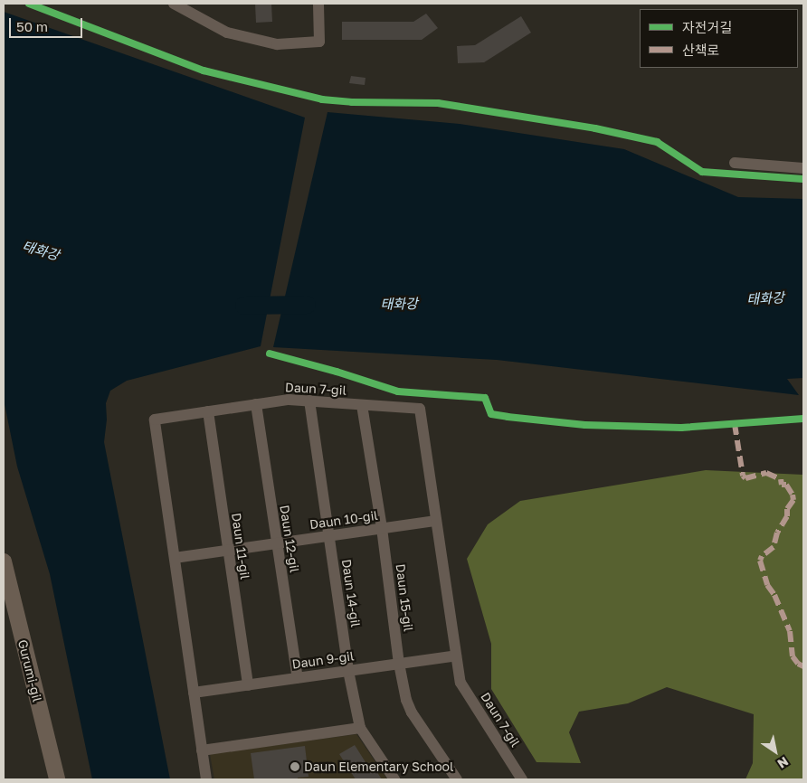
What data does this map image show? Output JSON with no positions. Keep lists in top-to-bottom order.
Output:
{
  "streets": {
    "street": [
      "Daun 7-gil",
      "Daun 10-gil",
      "Daun 12-gil",
      "Daun 11-gil",
      "Daun 14-gil",
      "Daun 15-gil",
      "Daun 9-gil",
      "Gurumi-gil"
    ]
  },
  "crossings": [
    ["Daun 7-gil", "Daun 10-gil"],
    ["Daun 7-gil", "Daun 12-gil"],
    ["Daun 7-gil", "Daun 11-gil"],
    ["Daun 7-gil", "Daun 14-gil"],
    ["Daun 7-gil", "Daun 15-gil"],
    ["Daun 7-gil", "Daun 9-gil"],
    ["Daun 10-gil", "Daun 12-gil"],
    ["Daun 10-gil", "Daun 11-gil"],
    ["Daun 10-gil", "Daun 14-gil"],
    ["Daun 10-gil", "Daun 15-gil"],
    ["Daun 12-gil", "Daun 9-gil"],
    ["Daun 11-gil", "Daun 9-gil"],
    ["Daun 14-gil", "Daun 9-gil"],
    ["Daun 15-gil", "Daun 9-gil"]
  ],
  "water": ["태화강"],
  "places": ["Daun Elementary School"],
  "legend": ["자전거길", "산책로"],
  "scale_bar": "50 m",
  "north": "bottom right"
}
